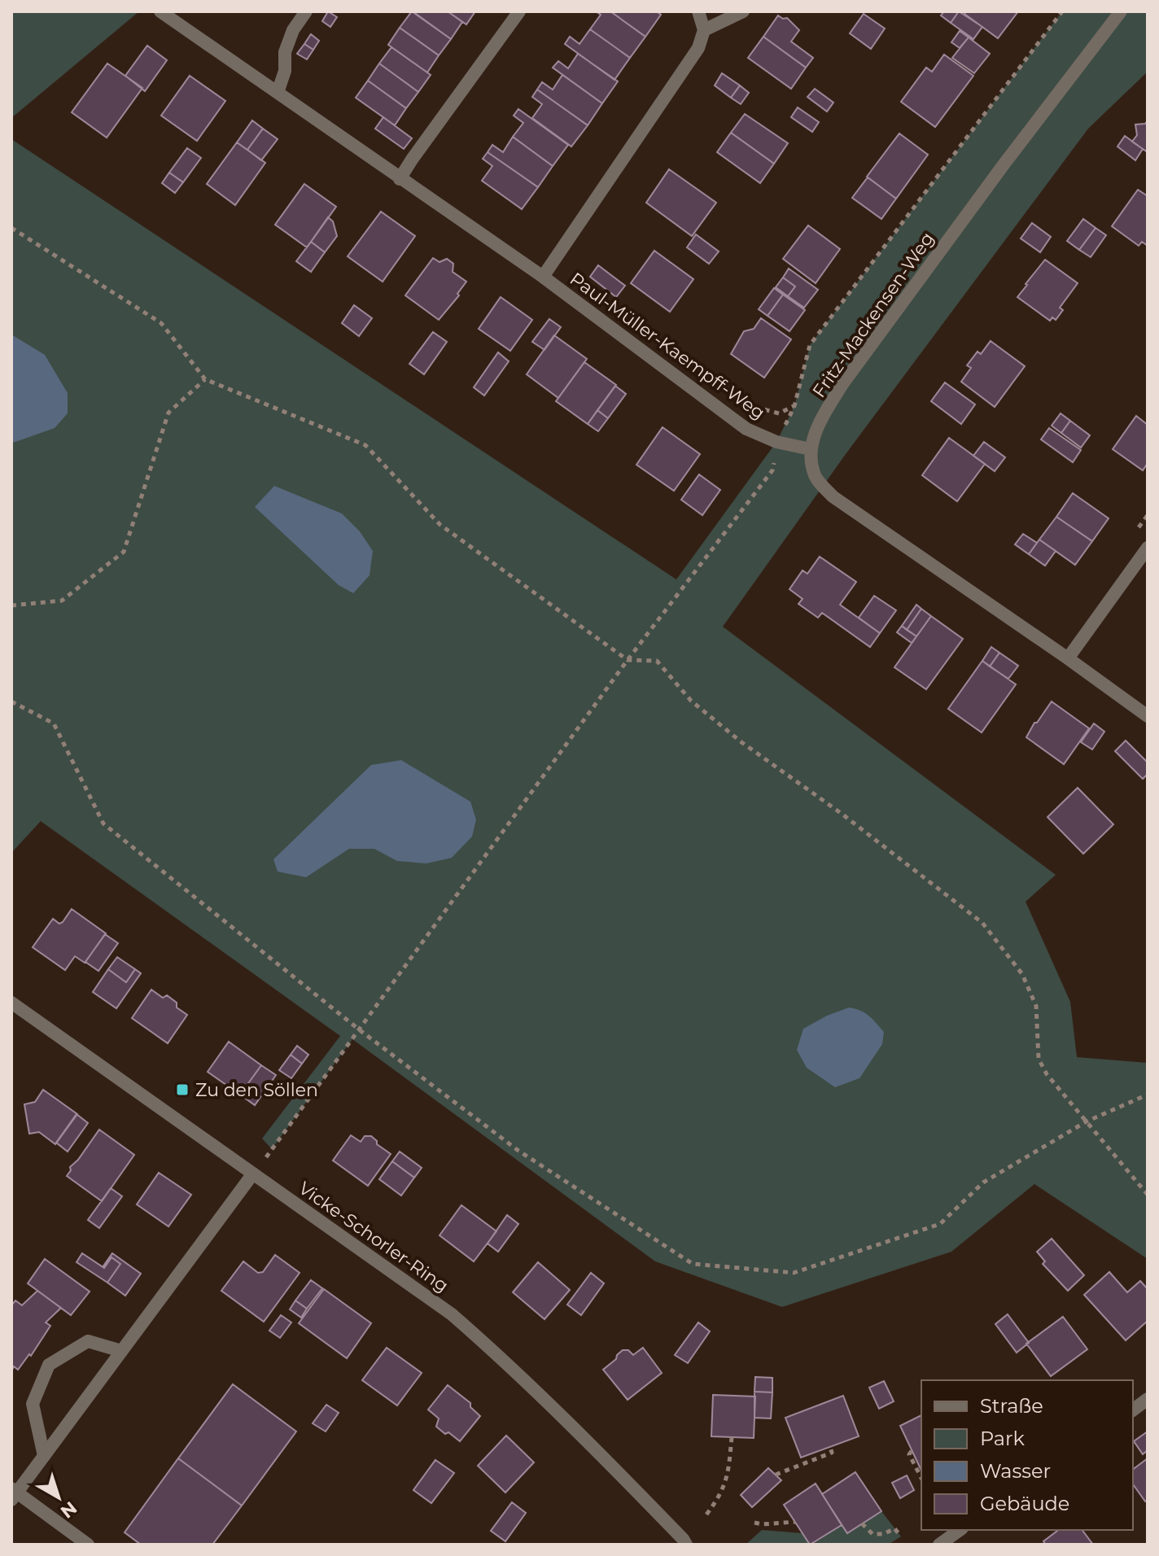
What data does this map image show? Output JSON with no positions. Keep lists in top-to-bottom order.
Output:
{
  "streets": {
    "street": ["Fritz-Mackensen-Weg", "Paul-Müller-Kaempff-Weg", "Vicke-Schorler-Ring"]
  },
  "crossings": [
    ["Fritz-Mackensen-Weg", "Paul-Müller-Kaempff-Weg"]
  ],
  "places": {
    "transit": ["Zu den Söllen"]
  },
  "legend": [
    "Straße",
    "Park",
    "Wasser",
    "Gebäude"
  ],
  "north": "bottom right"
}
